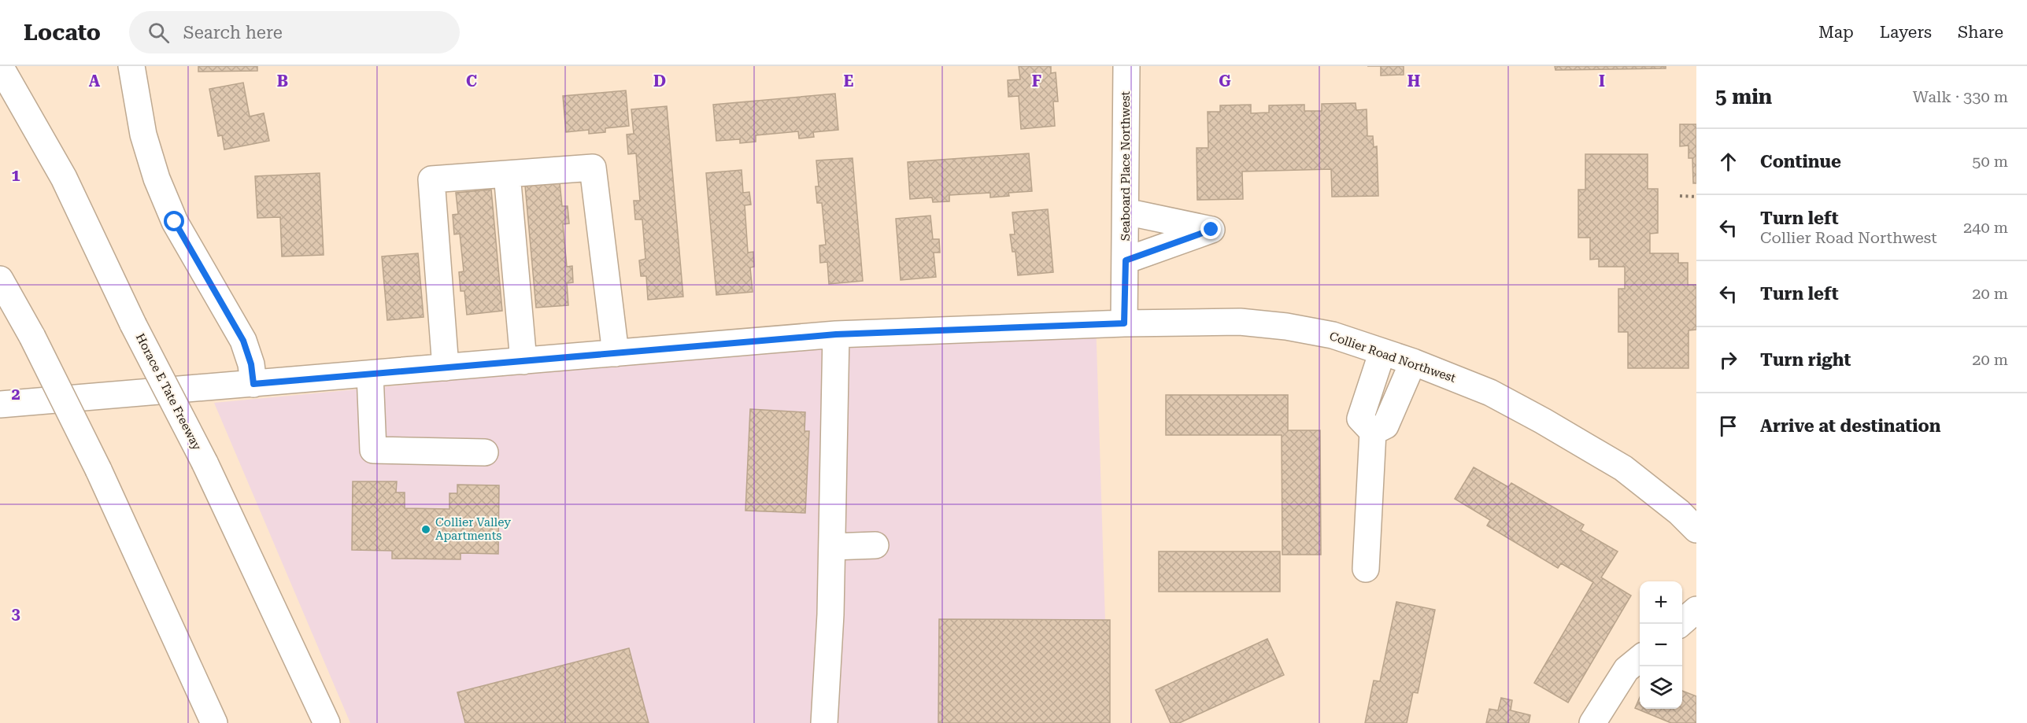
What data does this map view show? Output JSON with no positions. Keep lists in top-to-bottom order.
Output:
{
  "streets": {
    "main road": ["Seaboard Place Northwest", "Collier Road Northwest", "Horace E Tate Freeway"]
  },
  "crossings": [
    ["Seaboard Place Northwest", "Collier Road Northwest"]
  ],
  "places": ["Collier Valley Apartments"],
  "page": {
    "header": "Locato",
    "search": "Search here",
    "nav": ["Map", "Layers", "Share"],
    "heading": ["5 min", "Walk · 330 m"],
    "list": [
      ["Continue", "50 m"],
      ["Turn left", "Collier Road Northwest", "240 m"],
      ["Turn left", "20 m"],
      ["Turn right", "20 m"],
      "Arrive at destination"
    ],
    "map_buttons": ["+", "−"]
  },
  "grid": {
    "columns": [
      "A",
      "B",
      "C",
      "D",
      "E",
      "F",
      "G",
      "H",
      "I"
    ],
    "rows": ["1", "2", "3"]
  }
}
